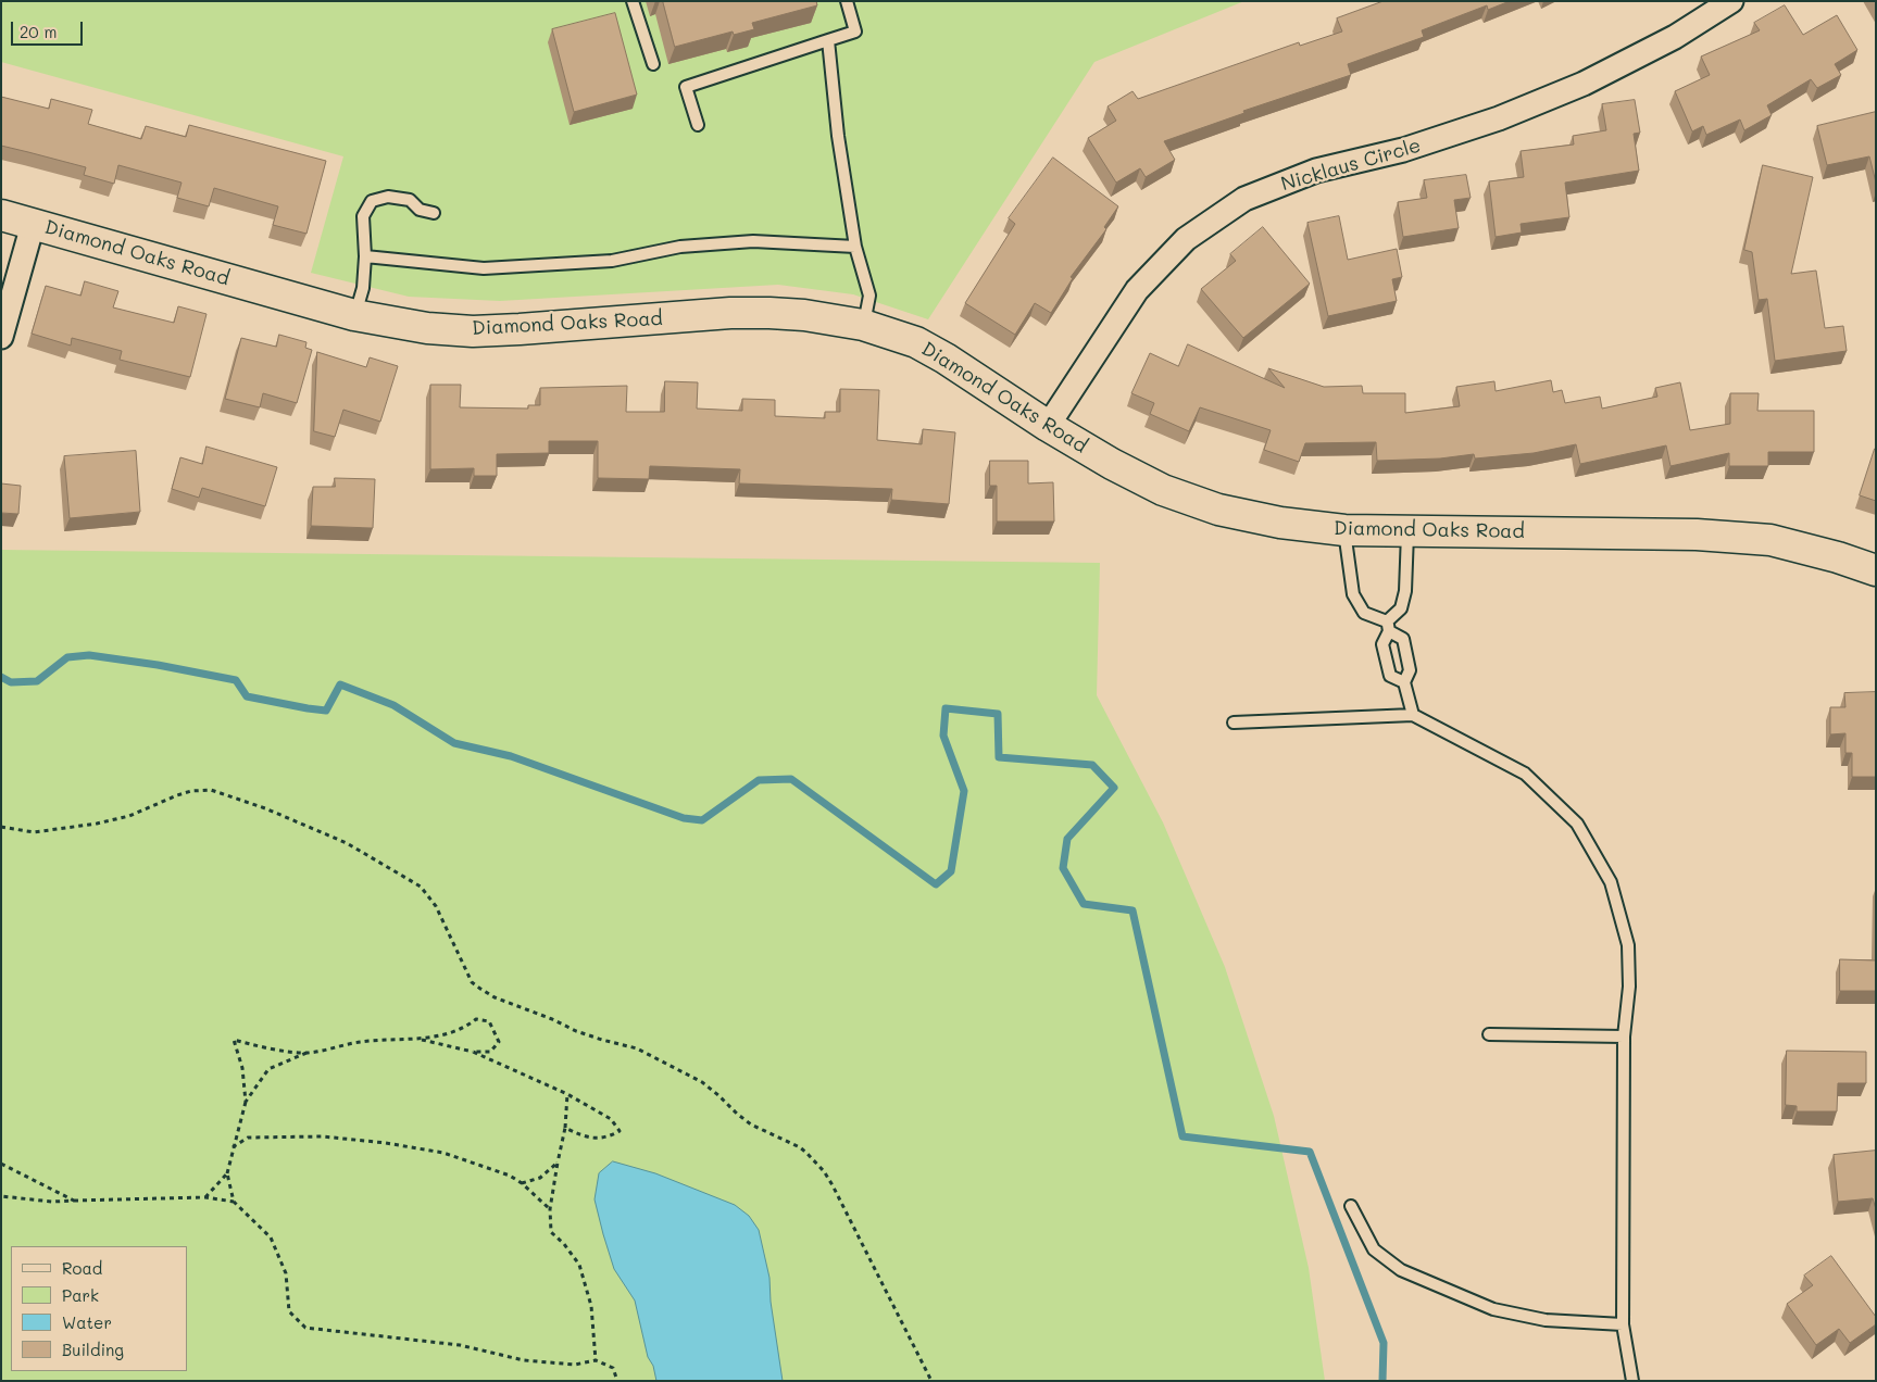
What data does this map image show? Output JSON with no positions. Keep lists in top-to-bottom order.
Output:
{
  "streets": {
    "street": ["Nicklaus Circle", "Diamond Oaks Road"]
  },
  "crossings": [
    ["Nicklaus Circle", "Diamond Oaks Road"]
  ],
  "legend": [
    "Road",
    "Park",
    "Water",
    "Building"
  ],
  "scale_bar": "20 m"
}
